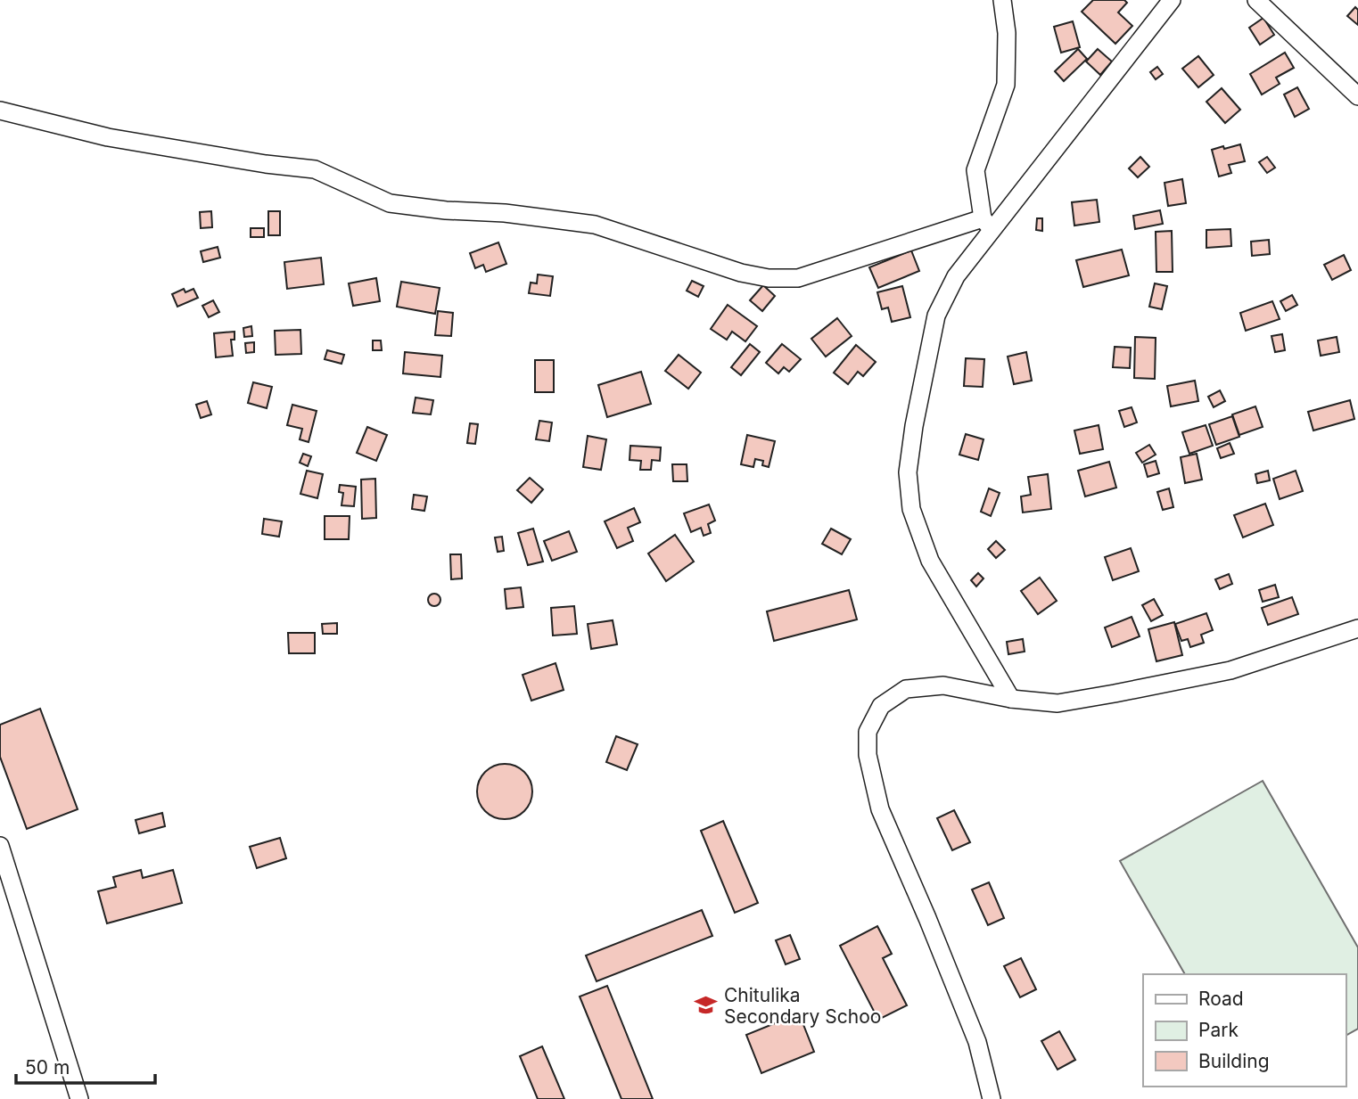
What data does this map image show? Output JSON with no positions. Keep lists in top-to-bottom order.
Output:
{
  "places": {
    "school or university": ["Chitulika Secondary Schoo"]
  },
  "legend": ["Road", "Park", "Building"],
  "scale_bar": "50 m"
}
